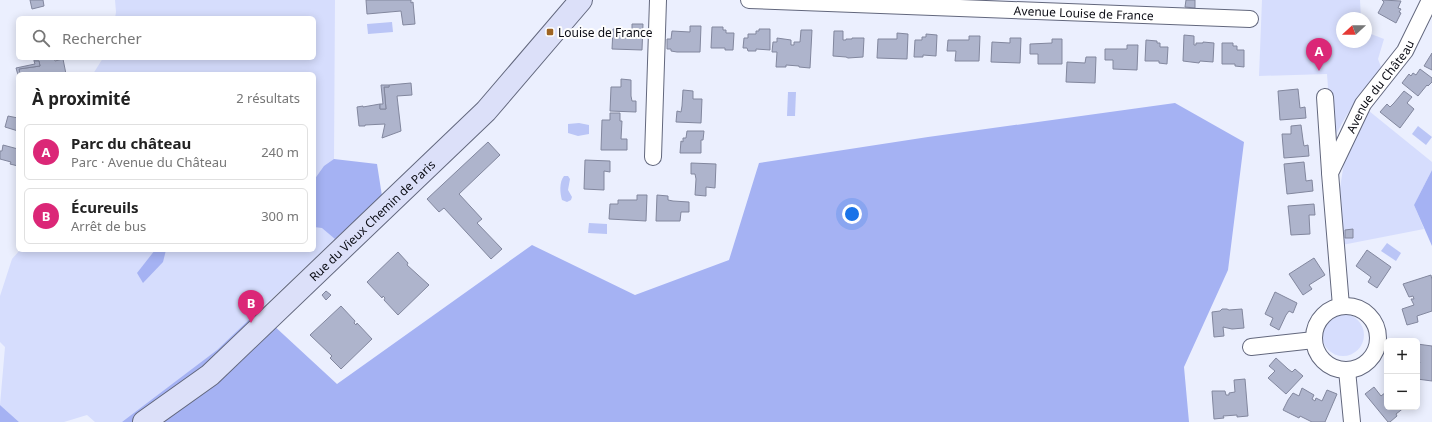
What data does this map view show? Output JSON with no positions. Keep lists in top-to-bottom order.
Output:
{
  "streets": {
    "street": ["Avenue Louise de France", "Avenue du Château", "Rue du Vieux Chemin de Paris"]
  },
  "places": {
    "transit": ["Louise de France"]
  },
  "north": "left",
  "page": {
    "search": "Rechercher",
    "pins": ["A", "B"],
    "heading": ["À proximité", "2 résultats"],
    "list": [
      {
        "mark": "A",
        "name": "Parc du château",
        "note": "Parc · Avenue du Château",
        "value": "240 m"
      },
      {
        "mark": "B",
        "name": "Écureuils",
        "note": "Arrêt de bus",
        "value": "300 m"
      }
    ],
    "map_buttons": ["+", "−"]
  }
}
